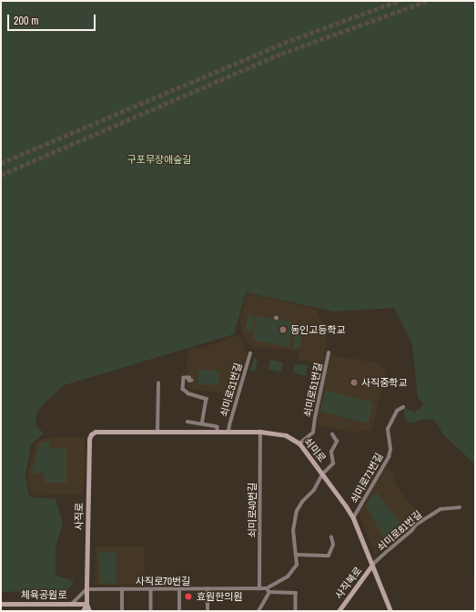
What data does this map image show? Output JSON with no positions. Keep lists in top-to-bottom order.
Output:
{
  "streets": {
    "main road": [
      "쇠미로",
      "사직로",
      "사직북로",
      "체육공원로"
    ],
    "street": [
      "쇠미로31번길",
      "쇠미로51번길",
      "쇠미로71번길",
      "쇠미로40번길",
      "쇠미로81번길",
      "사직로70번길"
    ]
  },
  "crossings": [
    ["쇠미로31번길", "쇠미로"],
    ["쇠미로51번길", "쇠미로"],
    ["쇠미로", "쇠미로71번길"],
    ["쇠미로", "쇠미로40번길"],
    ["쇠미로", "사직로"],
    ["쇠미로", "쇠미로81번길"],
    ["쇠미로", "사직북로"],
    ["쇠미로40번길", "사직로70번길"],
    ["사직로", "사직로70번길"],
    ["사직로", "체육공원로"],
    ["쇠미로81번길", "사직북로"]
  ],
  "parks": ["구포무장애숲길"],
  "places": ["동인고등학교", "사직중학교", "효원한의원"],
  "scale_bar": "200 m"
}
